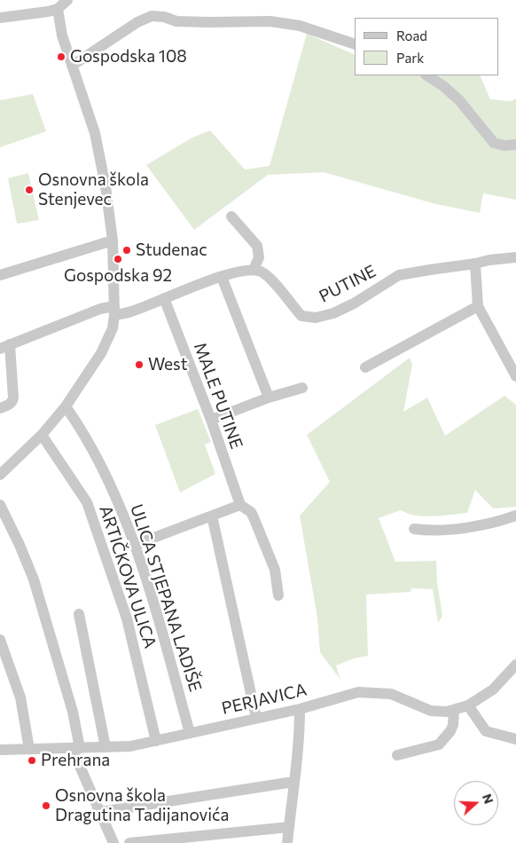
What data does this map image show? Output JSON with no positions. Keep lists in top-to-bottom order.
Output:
{
  "streets": {
    "street": [
      "PUTINE",
      "MALE PUTINE",
      "ARTIČKOVA ULICA",
      "ULICA STJEPANA LADIŠE",
      "PERJAVICA"
    ]
  },
  "crossings": [
    ["ARTIČKOVA ULICA", "PERJAVICA"],
    ["ULICA STJEPANA LADIŠE", "PERJAVICA"]
  ],
  "places": [
    "Gospodska 108",
    "Osnovna škola Stenjevec",
    "Studenac",
    "Gospodska 92",
    "West",
    "Prehrana",
    "Osnovna škola Dragutina Tadijanovića"
  ],
  "legend": ["Road", "Park"],
  "north": "right"
}
